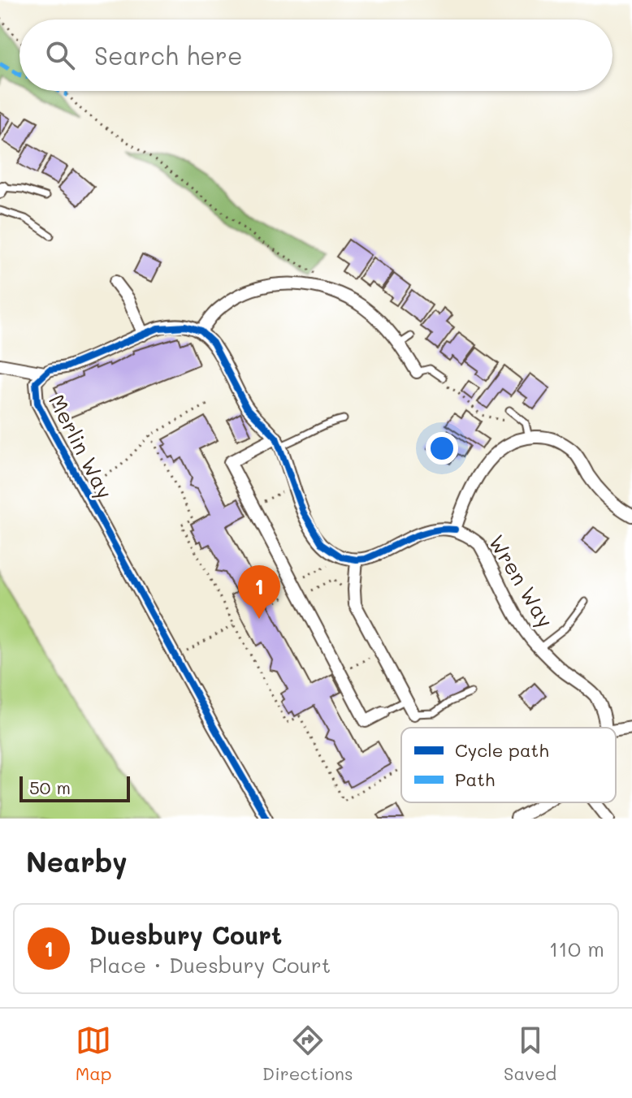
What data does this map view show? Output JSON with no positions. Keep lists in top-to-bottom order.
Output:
{
  "streets": {
    "street": ["Merlin Way", "Wren Way"]
  },
  "legend": ["Cycle path", "Path"],
  "scale_bar": "50 m",
  "page": {
    "search": "Search here",
    "pins": "1",
    "scale": "50 m",
    "heading": "Nearby",
    "list": [
      {
        "mark": "1",
        "name": "Duesbury Court",
        "note": "Place · Duesbury Court",
        "value": "110 m"
      }
    ],
    "nav": ["Map", "Directions", "Saved"]
  }
}
